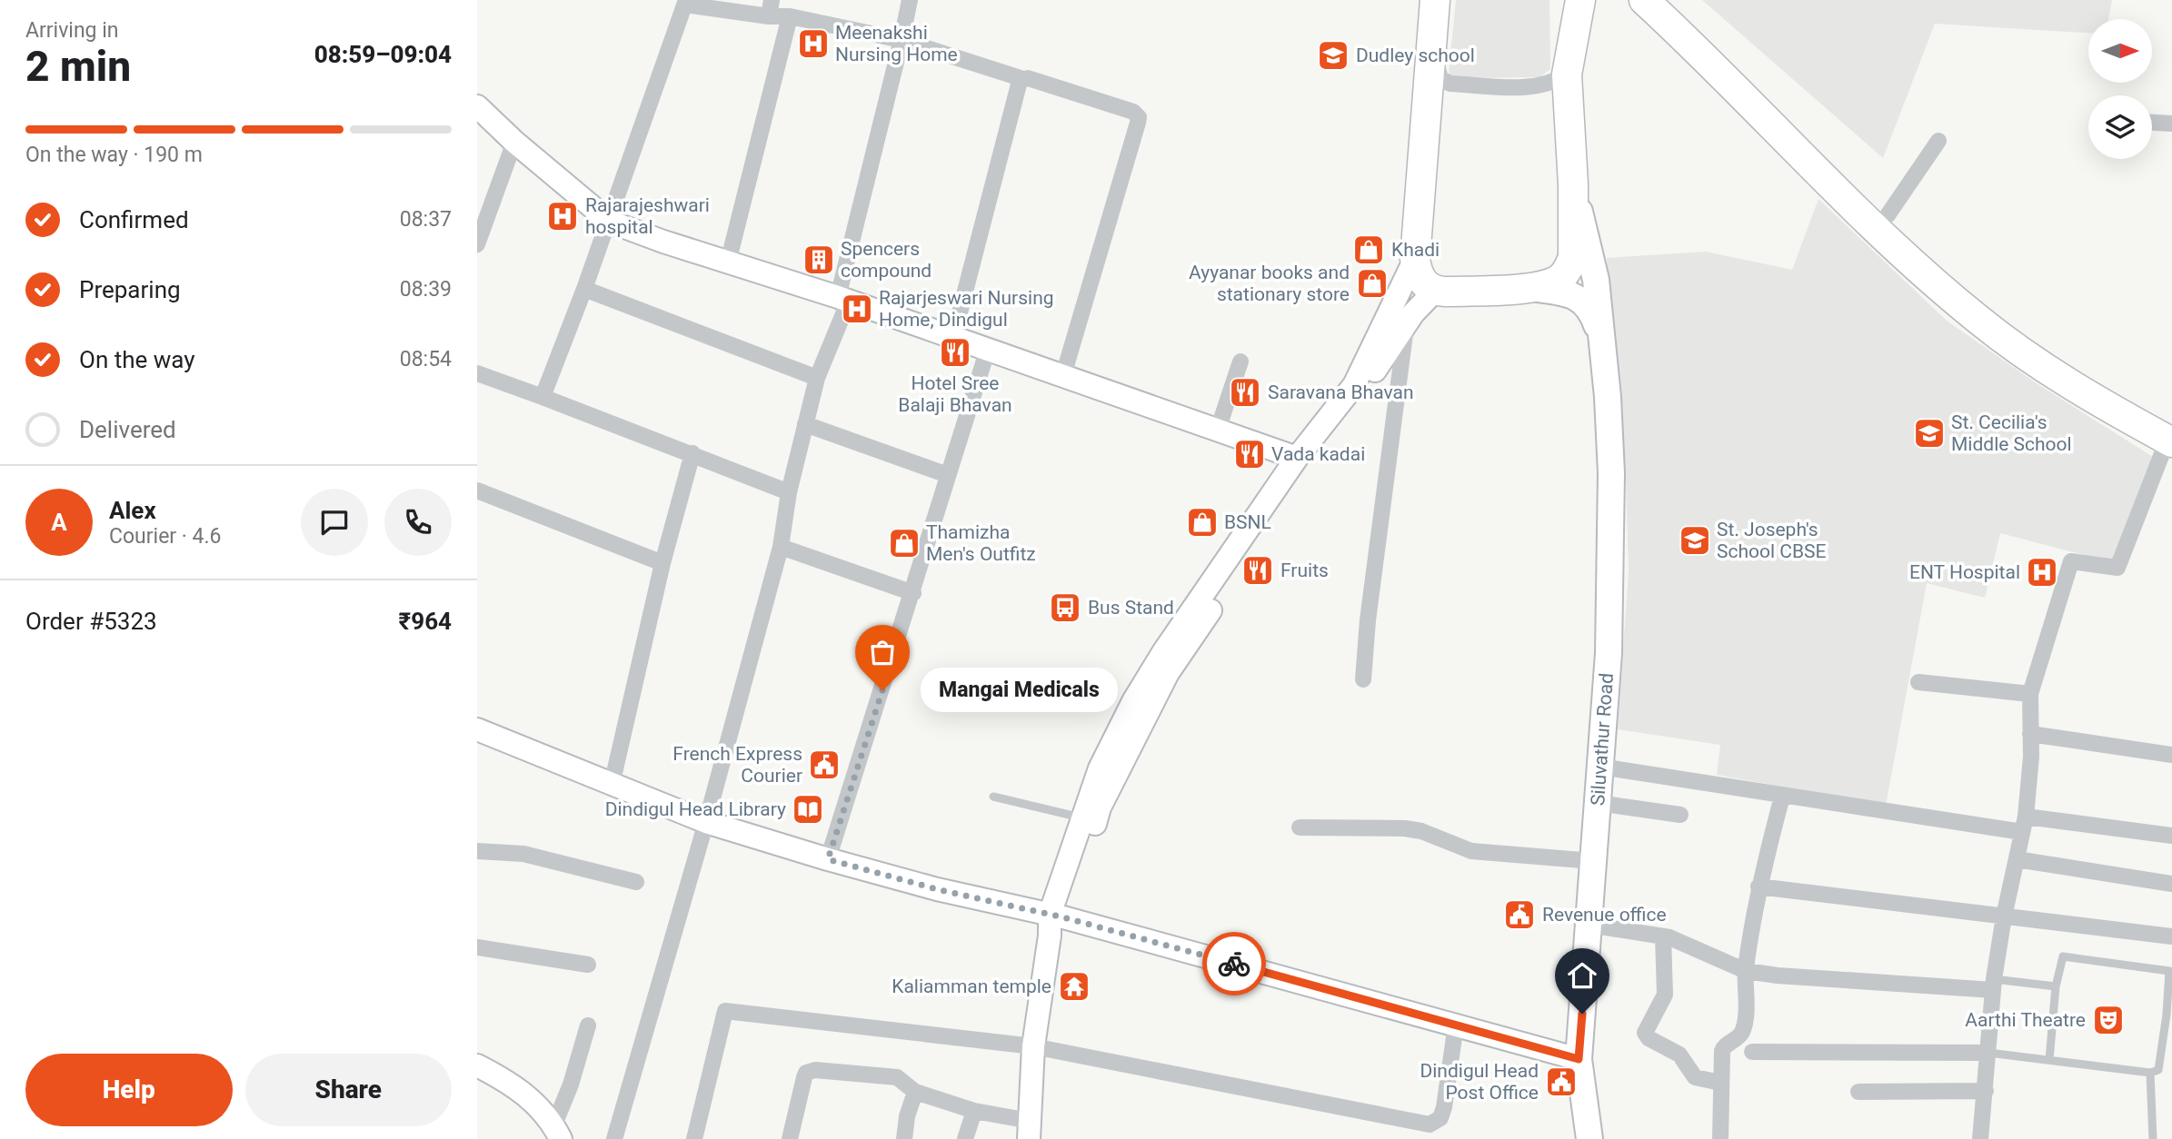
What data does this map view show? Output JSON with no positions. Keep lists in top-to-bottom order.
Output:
{
  "streets": {
    "main road": ["Siluvathur Road"]
  },
  "places": {
    "hospital": [
      "Meenakshi Nursing Home",
      "Rajarajeshwari hospital",
      "Rajarjeswari Nursing Home, Dindigul",
      "ENT Hospital"
    ],
    "school or university": ["Dudley school", "St. Cecilia's Middle School", "St. Joseph's School CBSE"],
    "shop": [
      "Khadi",
      "Ayyanar books and stationary store",
      "BSNL",
      "Thamizha Men's Outfitz"
    ],
    "building": ["Spencers compound"],
    "restaurant": [
      "Hotel Sree Balaji Bhavan",
      "Saravana Bhavan",
      "Vada kadai",
      "Fruits"
    ],
    "bus stop": ["Bus Stand"],
    "other": ["Mangai Medicals"],
    "public building": ["French Express Courier", "Revenue office", "Dindigul Head Post Office"],
    "library": ["Dindigul Head Library"],
    "temple": ["Kaliamman temple"],
    "theatre": ["Aarthi Theatre"]
  },
  "north": "right",
  "page": {
    "heading": ["2 min", "Arriving in", "08:59–09:04"],
    "panel": [
      "Alex",
      "Courier · 4.6",
      "Order #5323",
      "₹964"
    ],
    "bar": "On the way · 190 m",
    "list": [
      ["Confirmed", "08:37"],
      ["Preparing", "08:39"],
      ["On the way", "08:54"],
      "Delivered"
    ],
    "round": "A",
    "bubble": "Mangai Medicals",
    "buttons": ["Help", "Share"]
  }
}
